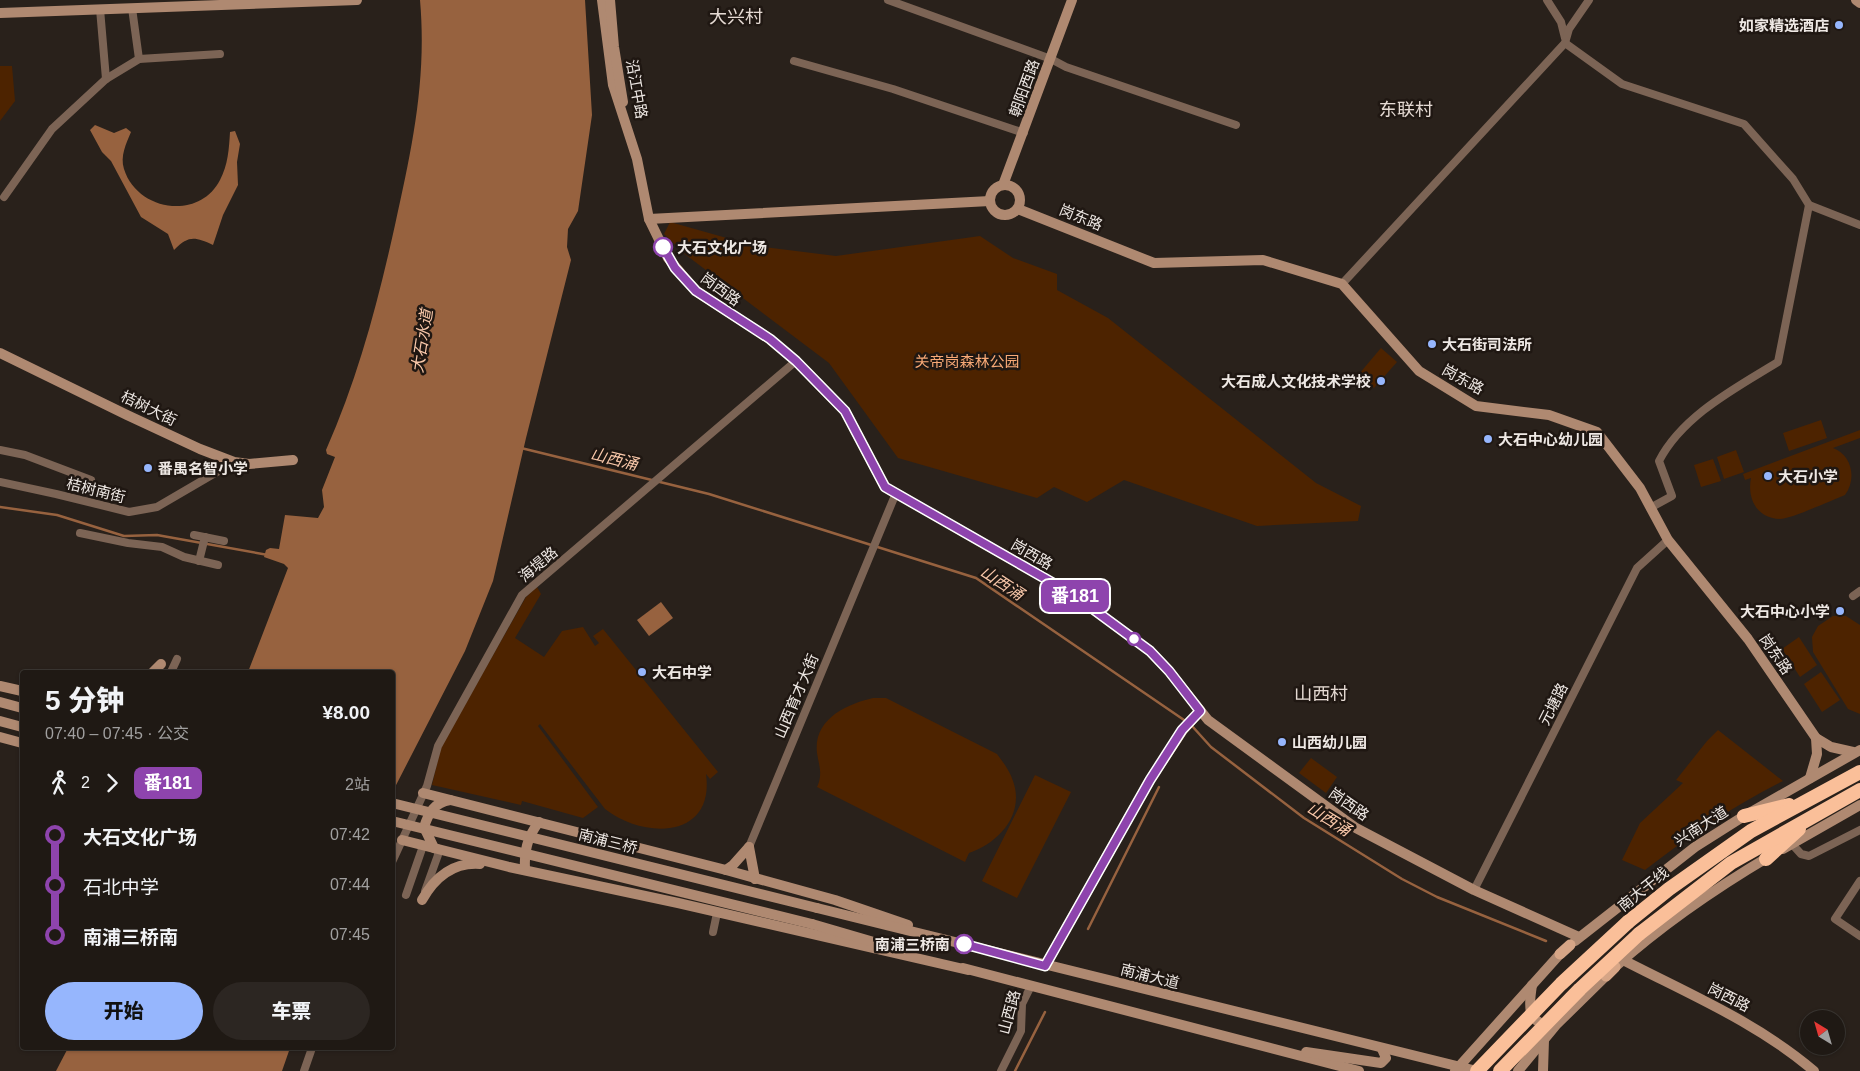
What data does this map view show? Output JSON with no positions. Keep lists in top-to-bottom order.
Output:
{
  "streets": {
    "highway": ["南大干线"],
    "main road": [
      "朝阳西路",
      "沿江中路",
      "岗东路",
      "岗西路",
      "桔树大街",
      "兴南大道",
      "南浦三桥",
      "南浦大道"
    ],
    "street": [
      "桔树南街",
      "海堤路",
      "山西育才大街",
      "元塘路",
      "山西路"
    ]
  },
  "crossings": [
    ["朝阳西路", "岗东路"],
    ["沿江中路", "岗西路"],
    ["岗东路", "元塘路"],
    ["岗西路", "海堤路"],
    ["岗西路", "山西育才大街"],
    ["岗西路", "元塘路"],
    ["岗西路", "兴南大道"],
    ["桔树大街", "桔树南街"],
    ["南浦三桥", "南浦大道"],
    ["南大干线", "南浦大道"]
  ],
  "districts": ["大兴村", "东联村", "山西村"],
  "water": ["大石水道", "山西涌"],
  "parks": ["关帝岗森林公园"],
  "places": [
    "如家精选酒店",
    "大石文化广场",
    "大石街司法所",
    "大石成人文化技术学校",
    "大石中心幼儿园",
    "番禺名智小学",
    "大石小学",
    "大石中心小学",
    "大石中学",
    "山西幼儿园",
    "南浦三桥南"
  ],
  "lines": ["bus line 番181"],
  "north": "top left",
  "page": {
    "on_map": "番181",
    "heading": ["5 分钟", "07:40 – 07:45 · 公交", "¥8.00"],
    "legs": ["2", "番181", "2站"],
    "list": [
      {
        "name": "大石文化广场",
        "value": "07:42"
      },
      {
        "name": "石北中学",
        "value": "07:44"
      },
      {
        "name": "南浦三桥南",
        "value": "07:45"
      }
    ],
    "buttons": ["开始", "车票"]
  }
}
